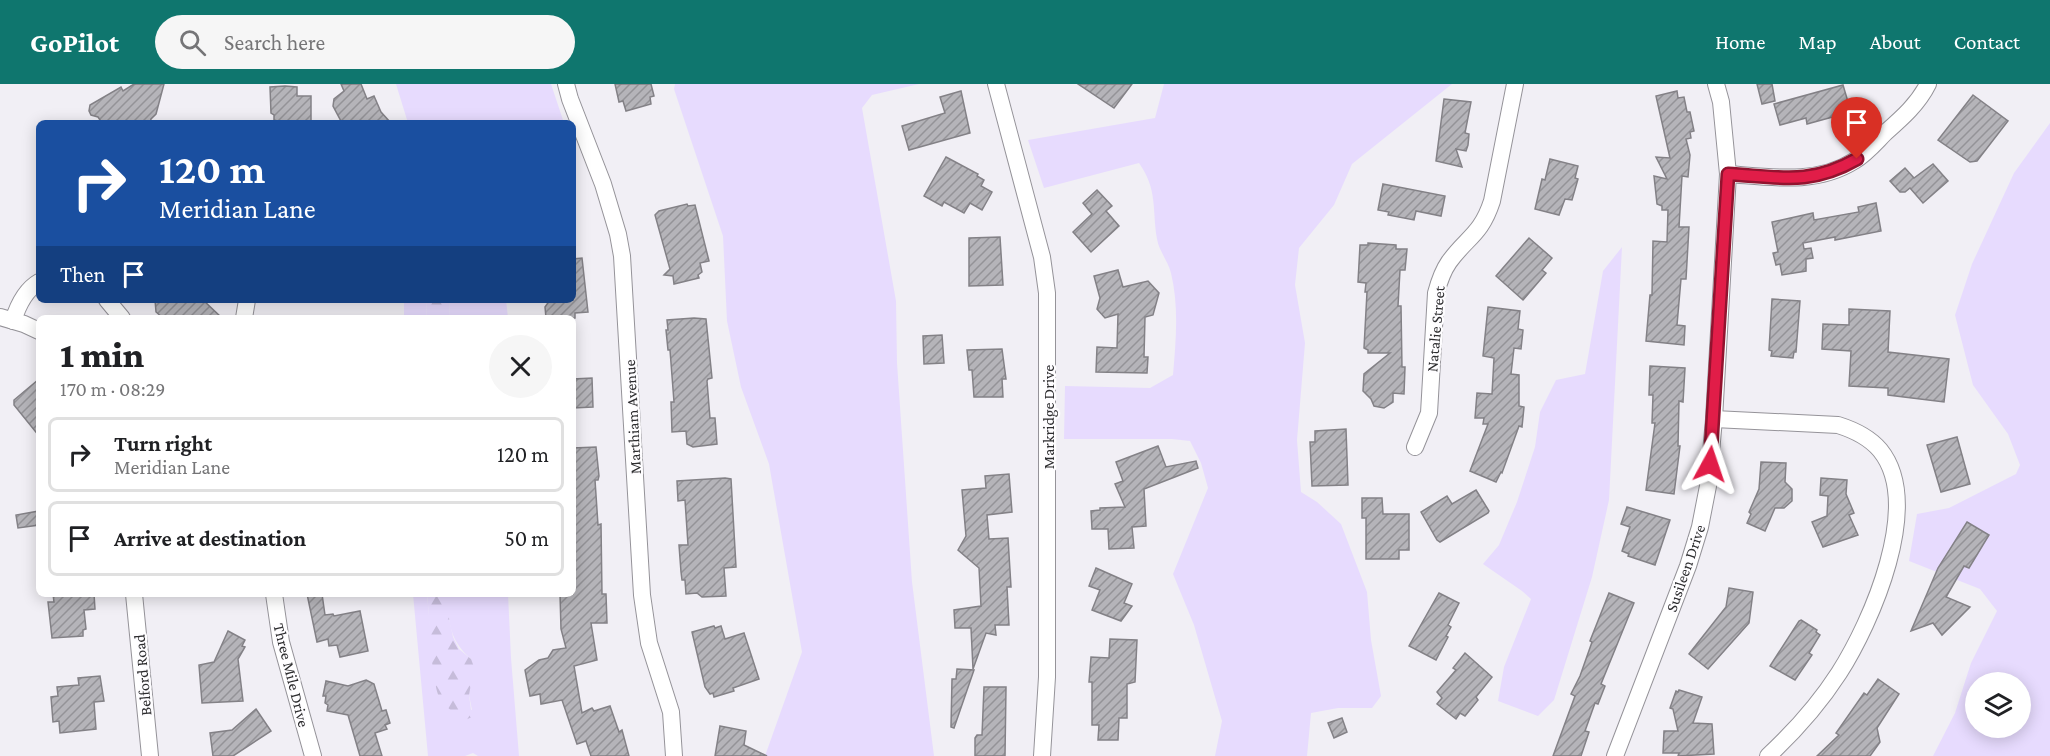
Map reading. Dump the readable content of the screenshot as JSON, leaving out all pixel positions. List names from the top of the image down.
{
  "streets": {
    "street": [
      "Natalie Street",
      "Marthiam Avenue",
      "Markridge Drive",
      "Susileen Drive",
      "Belford Road",
      "Three Mile Drive"
    ]
  },
  "page": {
    "header": "GoPilot",
    "search": "Search here",
    "nav": [
      "Home",
      "Map",
      "About",
      "Contact"
    ],
    "turn": ["120 m", "Meridian Lane"],
    "then": "Then",
    "heading": ["1 min", "170 m · 08:29"],
    "list": [
      {
        "name": "Turn right",
        "note": "Meridian Lane",
        "value": "120 m"
      },
      {
        "name": "Arrive at destination",
        "value": "50 m"
      }
    ]
  }
}
